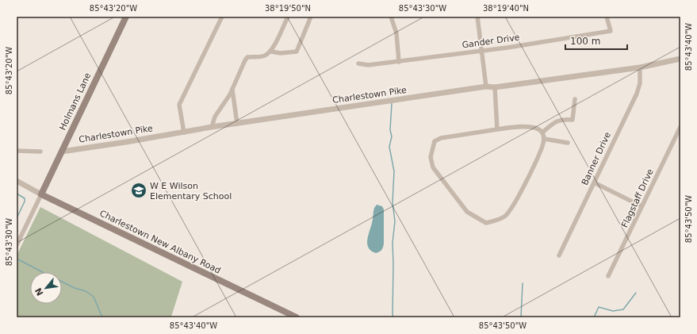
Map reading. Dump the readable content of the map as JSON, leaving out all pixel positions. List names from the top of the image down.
{
  "streets": {
    "main road": ["Holmans Lane", "Charlestown New Albany Road"],
    "street": [
      "Gander Drive",
      "Charlestown Pike",
      "Banner Drive",
      "Flagstaff Drive"
    ]
  },
  "crossings": [
    ["Charlestown Pike", "Holmans Lane"],
    ["Charlestown Pike", "Banner Drive"],
    ["Holmans Lane", "Charlestown New Albany Road"]
  ],
  "places": {
    "school or university": ["W E Wilson Elementary School"]
  },
  "scale_bar": "100 m",
  "north": "bottom left",
  "coordinates": [
    "85°43'20\"W",
    "38°19'50\"N",
    "85°43'30\"W",
    "38°19'40\"N",
    "85°43'40\"W",
    "85°43'50\"W"
  ]
}
